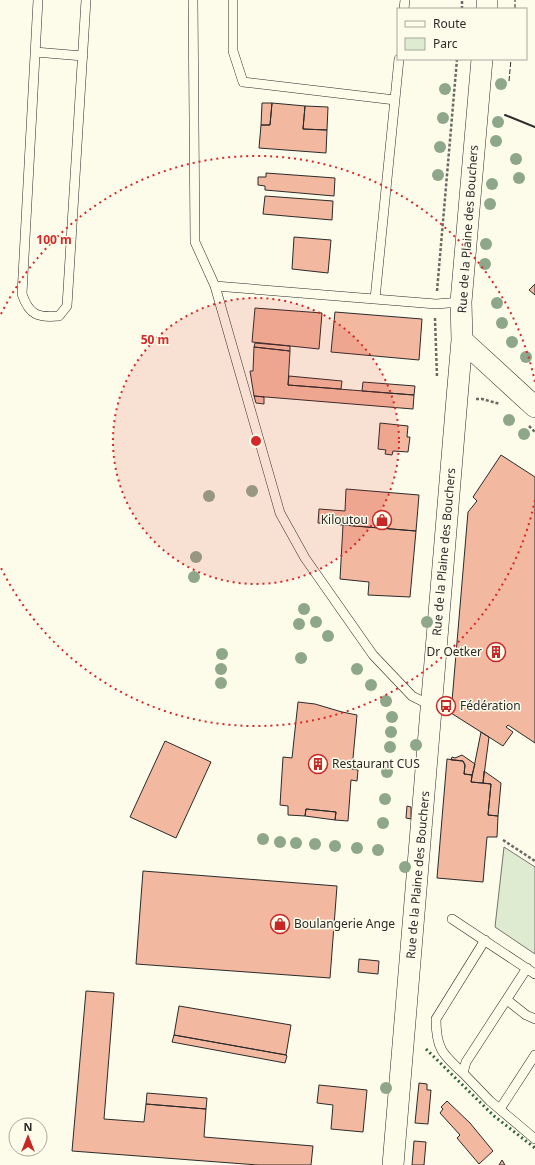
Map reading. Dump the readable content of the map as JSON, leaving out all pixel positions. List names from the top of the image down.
{
  "streets": {
    "street": ["Rue de la Plaine des Bouchers"]
  },
  "places": {
    "shop": ["Kiloutou", "Boulangerie Ange"],
    "building": ["Dr Oetker", "Restaurant CUS"],
    "bus stop": ["Fédération"]
  },
  "legend": ["Route", "Parc"],
  "north": "top",
  "rings": ["100 m", "50 m"]
}
